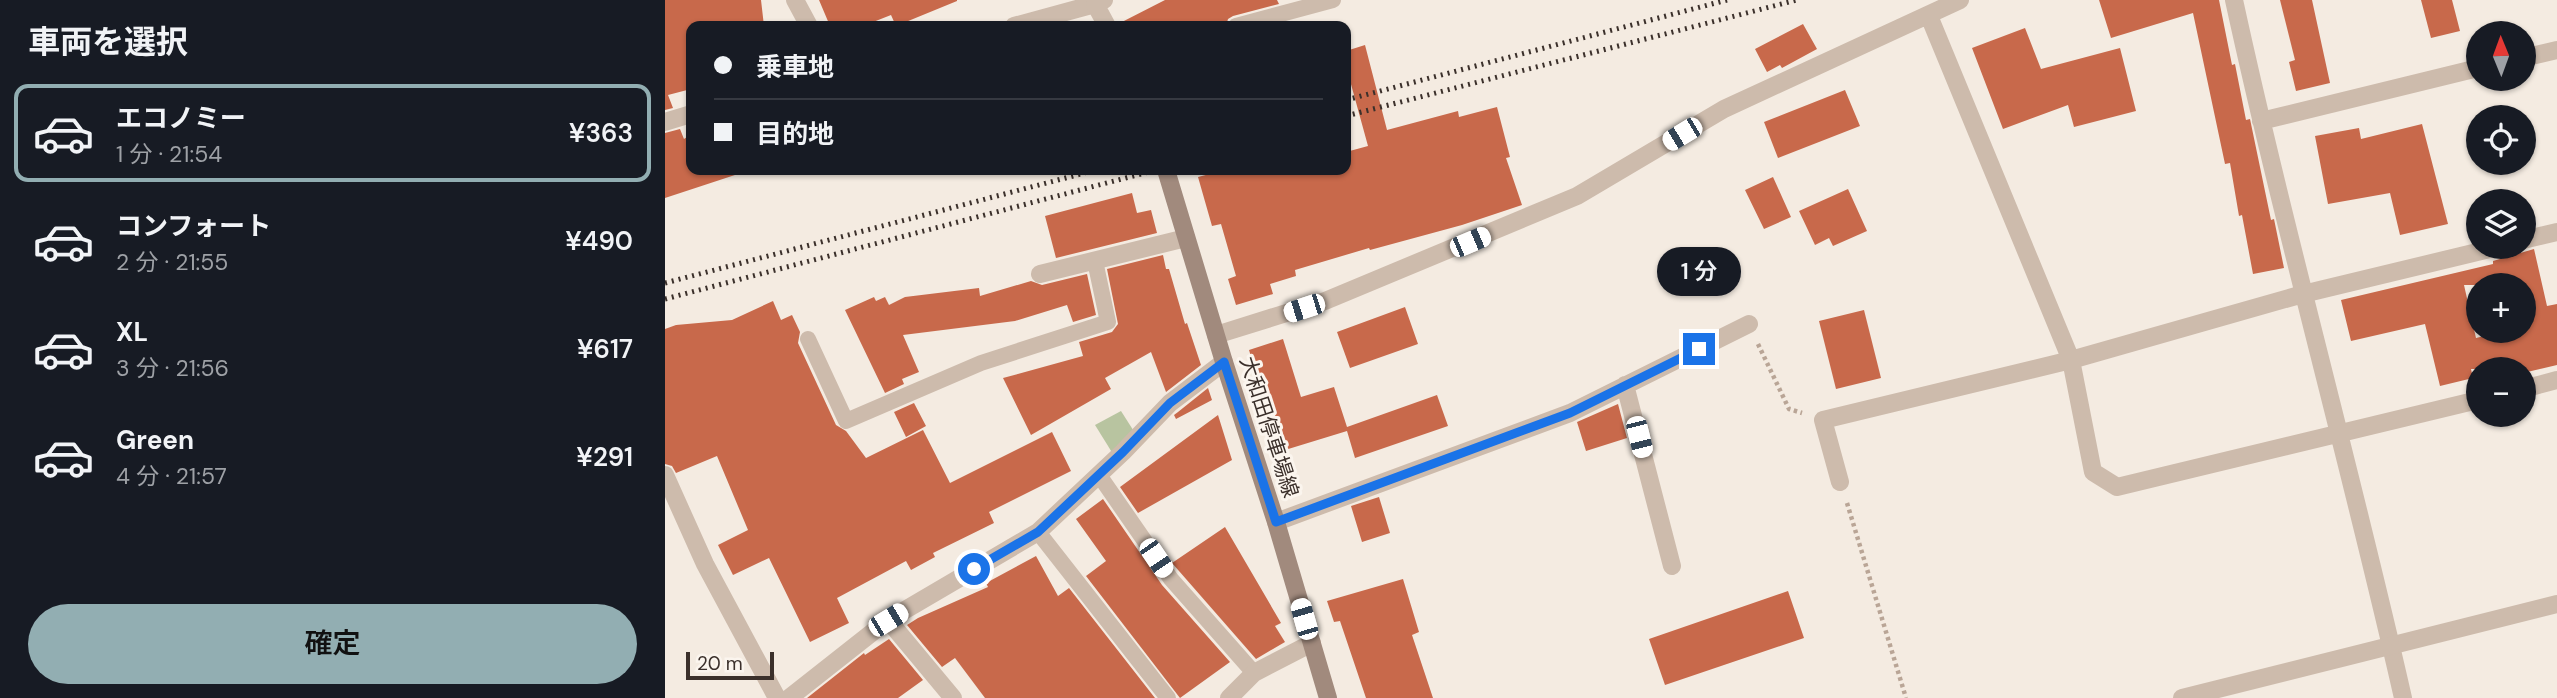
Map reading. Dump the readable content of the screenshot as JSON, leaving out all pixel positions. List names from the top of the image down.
{
  "streets": {
    "main road": ["大和田停車場線"]
  },
  "scale_bar": "20 m",
  "north": "top",
  "page": {
    "heading": "車両を選択",
    "map_buttons": ["+", "−"],
    "banner": ["乗車地", "目的地"],
    "list": [
      {
        "name": "エコノミー",
        "note": "1 分 · 21:54",
        "value": "¥363"
      },
      {
        "name": "コンフォート",
        "note": "2 分 · 21:55",
        "value": "¥490"
      },
      {
        "name": "XL",
        "note": "3 分 · 21:56",
        "value": "¥617"
      },
      {
        "name": "Green",
        "note": "4 分 · 21:57",
        "value": "¥291"
      }
    ],
    "bubble": "1 分",
    "buttons": "確定",
    "scale": "20 m"
  }
}
